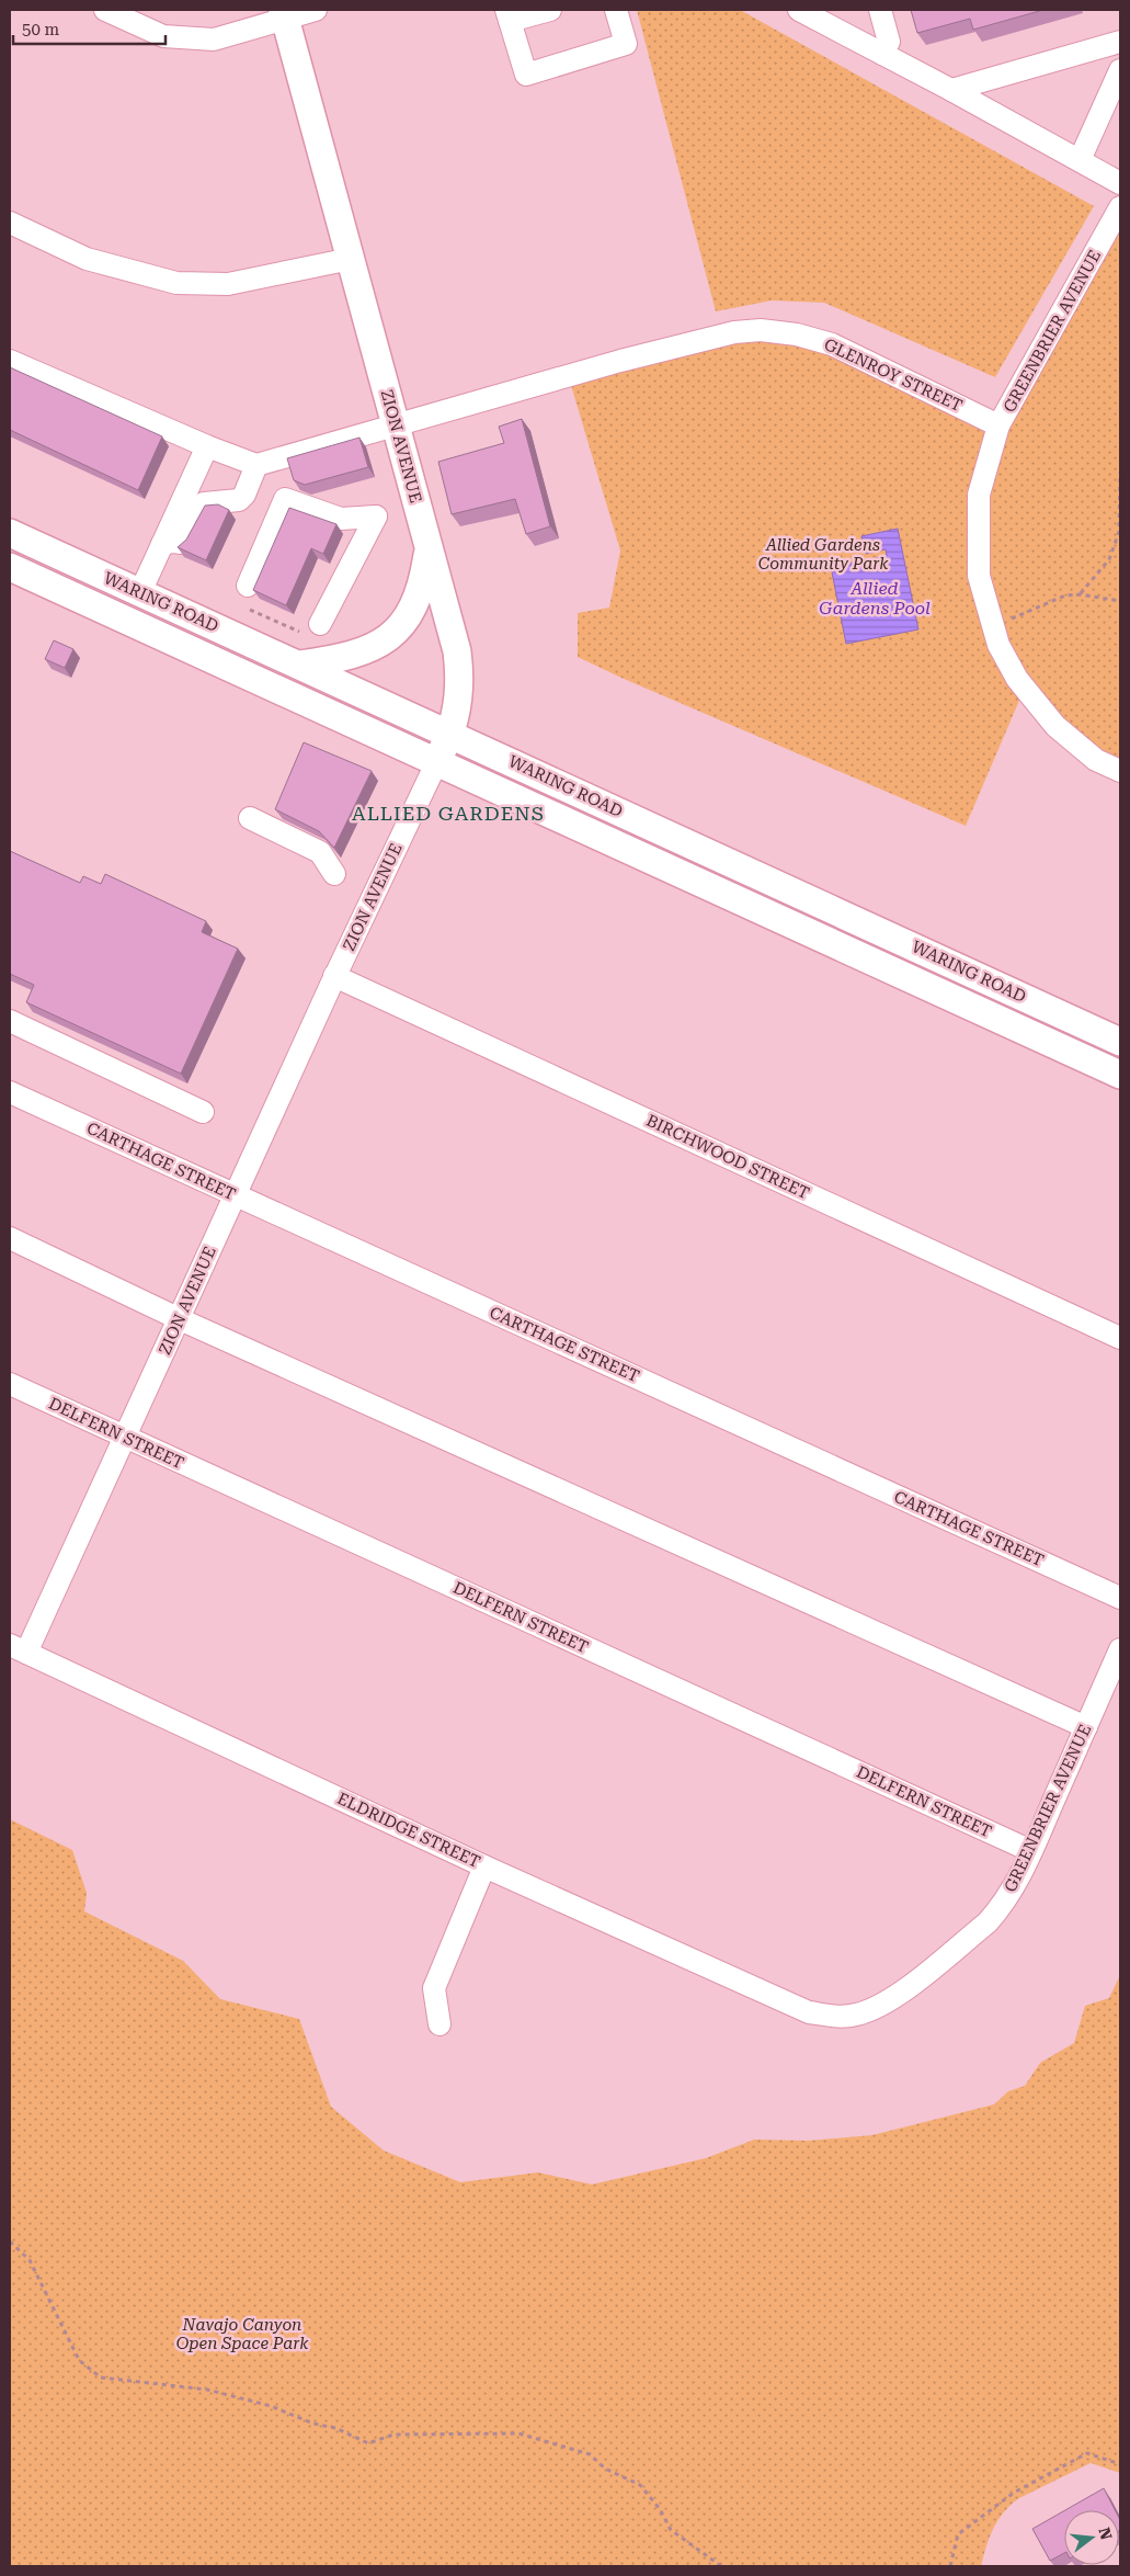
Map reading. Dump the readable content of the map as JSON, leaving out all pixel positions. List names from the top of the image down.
{
  "streets": {
    "main road": ["ZION AVENUE", "WARING ROAD"],
    "street": [
      "GREENBRIER AVENUE",
      "GLENROY STREET",
      "BIRCHWOOD STREET",
      "CARTHAGE STREET",
      "DELFERN STREET",
      "ELDRIDGE STREET"
    ]
  },
  "crossings": [
    ["GREENBRIER AVENUE", "GLENROY STREET"],
    ["GREENBRIER AVENUE", "DELFERN STREET"],
    ["GREENBRIER AVENUE", "ELDRIDGE STREET"],
    ["GLENROY STREET", "ZION AVENUE"],
    ["ZION AVENUE", "WARING ROAD"],
    ["ZION AVENUE", "BIRCHWOOD STREET"],
    ["ZION AVENUE", "CARTHAGE STREET"],
    ["ZION AVENUE", "DELFERN STREET"],
    ["ZION AVENUE", "ELDRIDGE STREET"]
  ],
  "districts": ["ALLIED GARDENS"],
  "water": ["Allied Gardens Pool"],
  "parks": ["Allied Gardens Community Park", "Navajo Canyon Open Space Park"],
  "scale_bar": "50 m",
  "north": "right"
}
